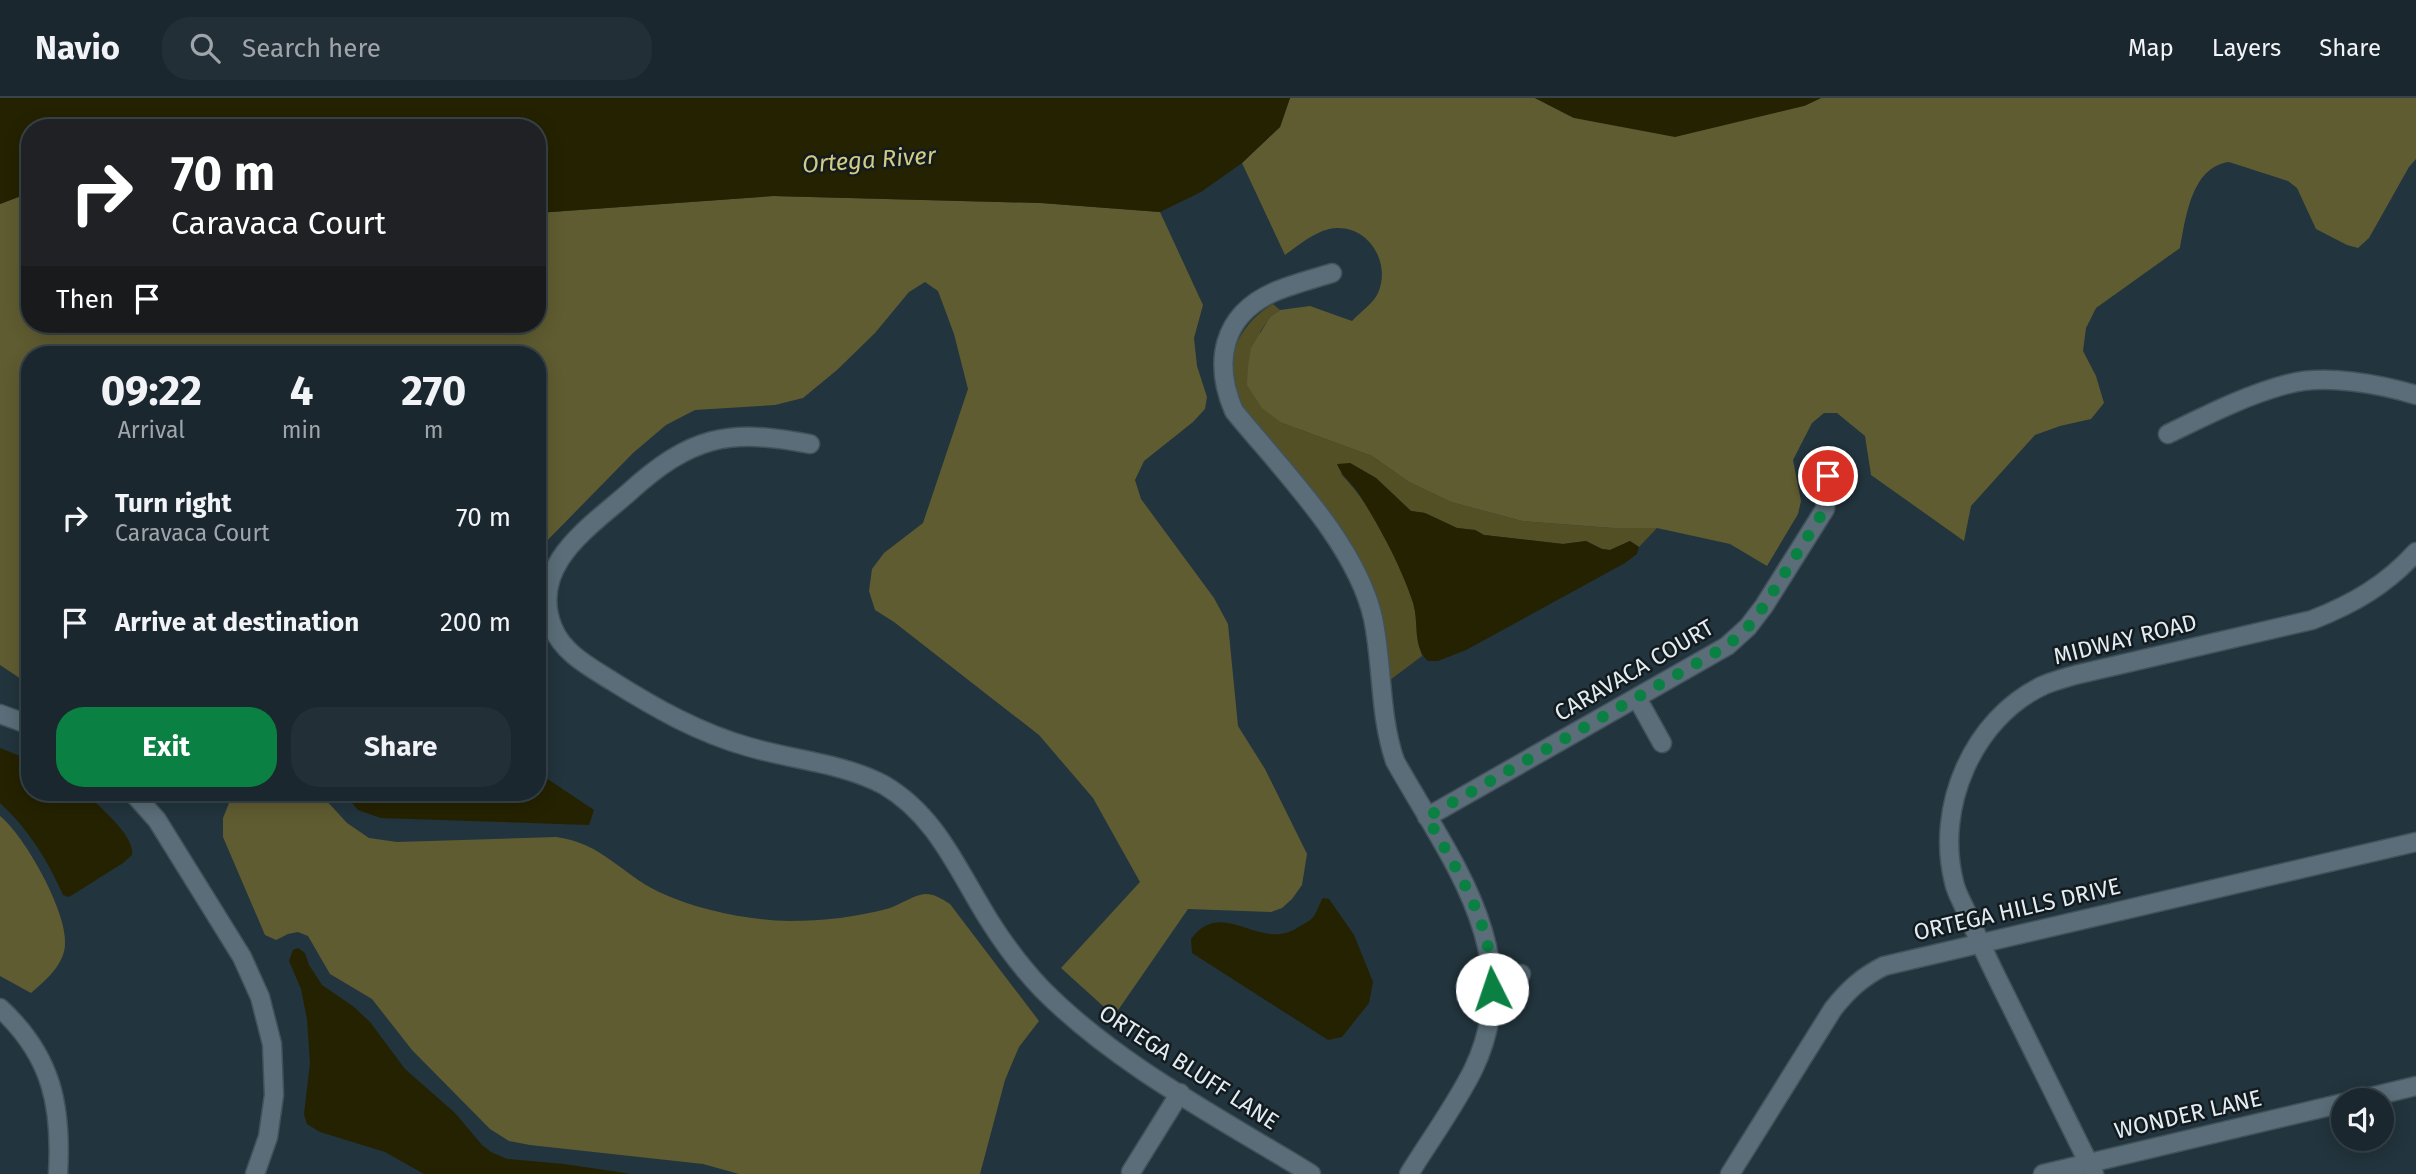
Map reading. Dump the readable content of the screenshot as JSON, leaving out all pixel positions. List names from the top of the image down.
{
  "streets": {
    "street": [
      "MIDWAY ROAD",
      "CARAVACA COURT",
      "ORTEGA HILLS DRIVE",
      "ORTEGA BLUFF LANE",
      "WONDER LANE"
    ]
  },
  "crossings": [
    ["MIDWAY ROAD", "ORTEGA HILLS DRIVE"],
    ["MIDWAY ROAD", "WONDER LANE"]
  ],
  "water": ["Ortega River"],
  "page": {
    "header": "Navio",
    "search": "Search here",
    "nav": ["Map", "Layers", "Share"],
    "turn": ["70 m", "Caravaca Court"],
    "then": "Then",
    "eta": [
      "09:22",
      "Arrival",
      "4",
      "min",
      "270",
      "m"
    ],
    "list": [
      {
        "name": "Turn right",
        "note": "Caravaca Court",
        "value": "70 m"
      },
      {
        "name": "Arrive at destination",
        "value": "200 m"
      }
    ],
    "buttons": ["Exit", "Share"]
  }
}
